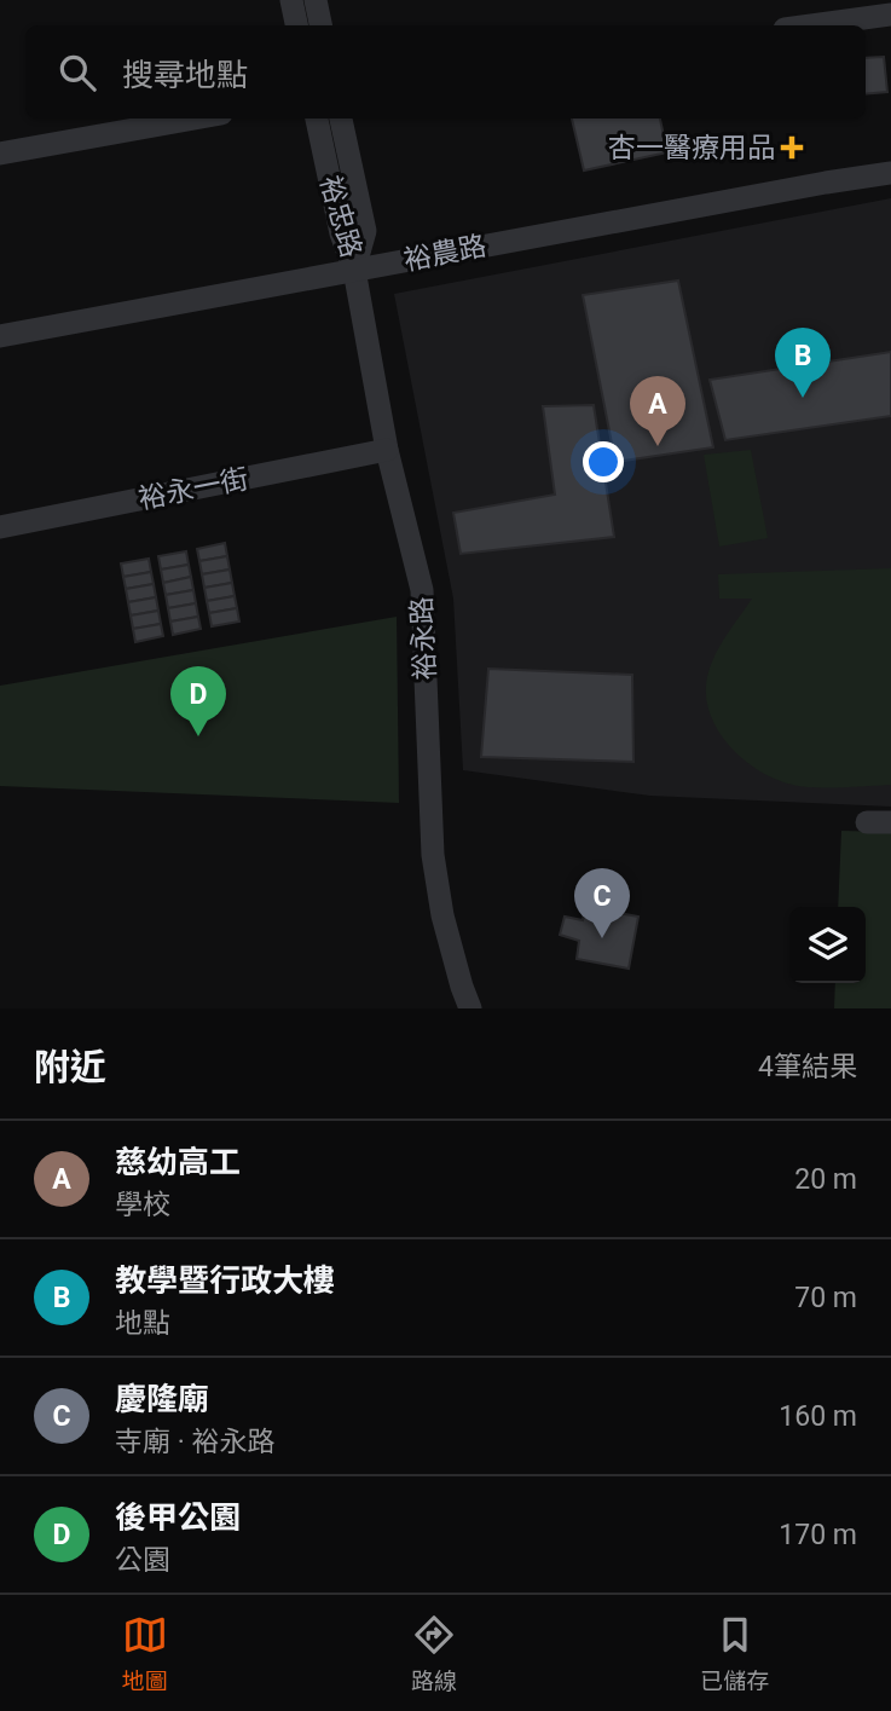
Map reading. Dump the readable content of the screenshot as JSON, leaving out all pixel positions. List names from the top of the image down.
{
  "streets": {
    "street": [
      "裕忠路",
      "裕農路",
      "裕永一街",
      "裕永路"
    ]
  },
  "crossings": [
    ["裕忠路", "裕農路"],
    ["裕忠路", "裕永路"],
    ["裕農路", "裕永路"],
    ["裕永一街", "裕永路"]
  ],
  "places": {
    "health": ["杏一醫療用品"]
  },
  "page": {
    "search": "搜尋地點",
    "pins": [
      "B",
      "A",
      "D",
      "C"
    ],
    "heading": ["附近", "4筆結果"],
    "list": [
      {
        "mark": "A",
        "name": "慈幼高工",
        "note": "學校",
        "value": "20 m"
      },
      {
        "mark": "B",
        "name": "教學暨行政大樓",
        "note": "地點",
        "value": "70 m"
      },
      {
        "mark": "C",
        "name": "慶隆廟",
        "note": "寺廟 · 裕永路",
        "value": "160 m"
      },
      {
        "mark": "D",
        "name": "後甲公園",
        "note": "公園",
        "value": "170 m"
      }
    ],
    "nav": ["地圖", "路線", "已儲存"]
  }
}
